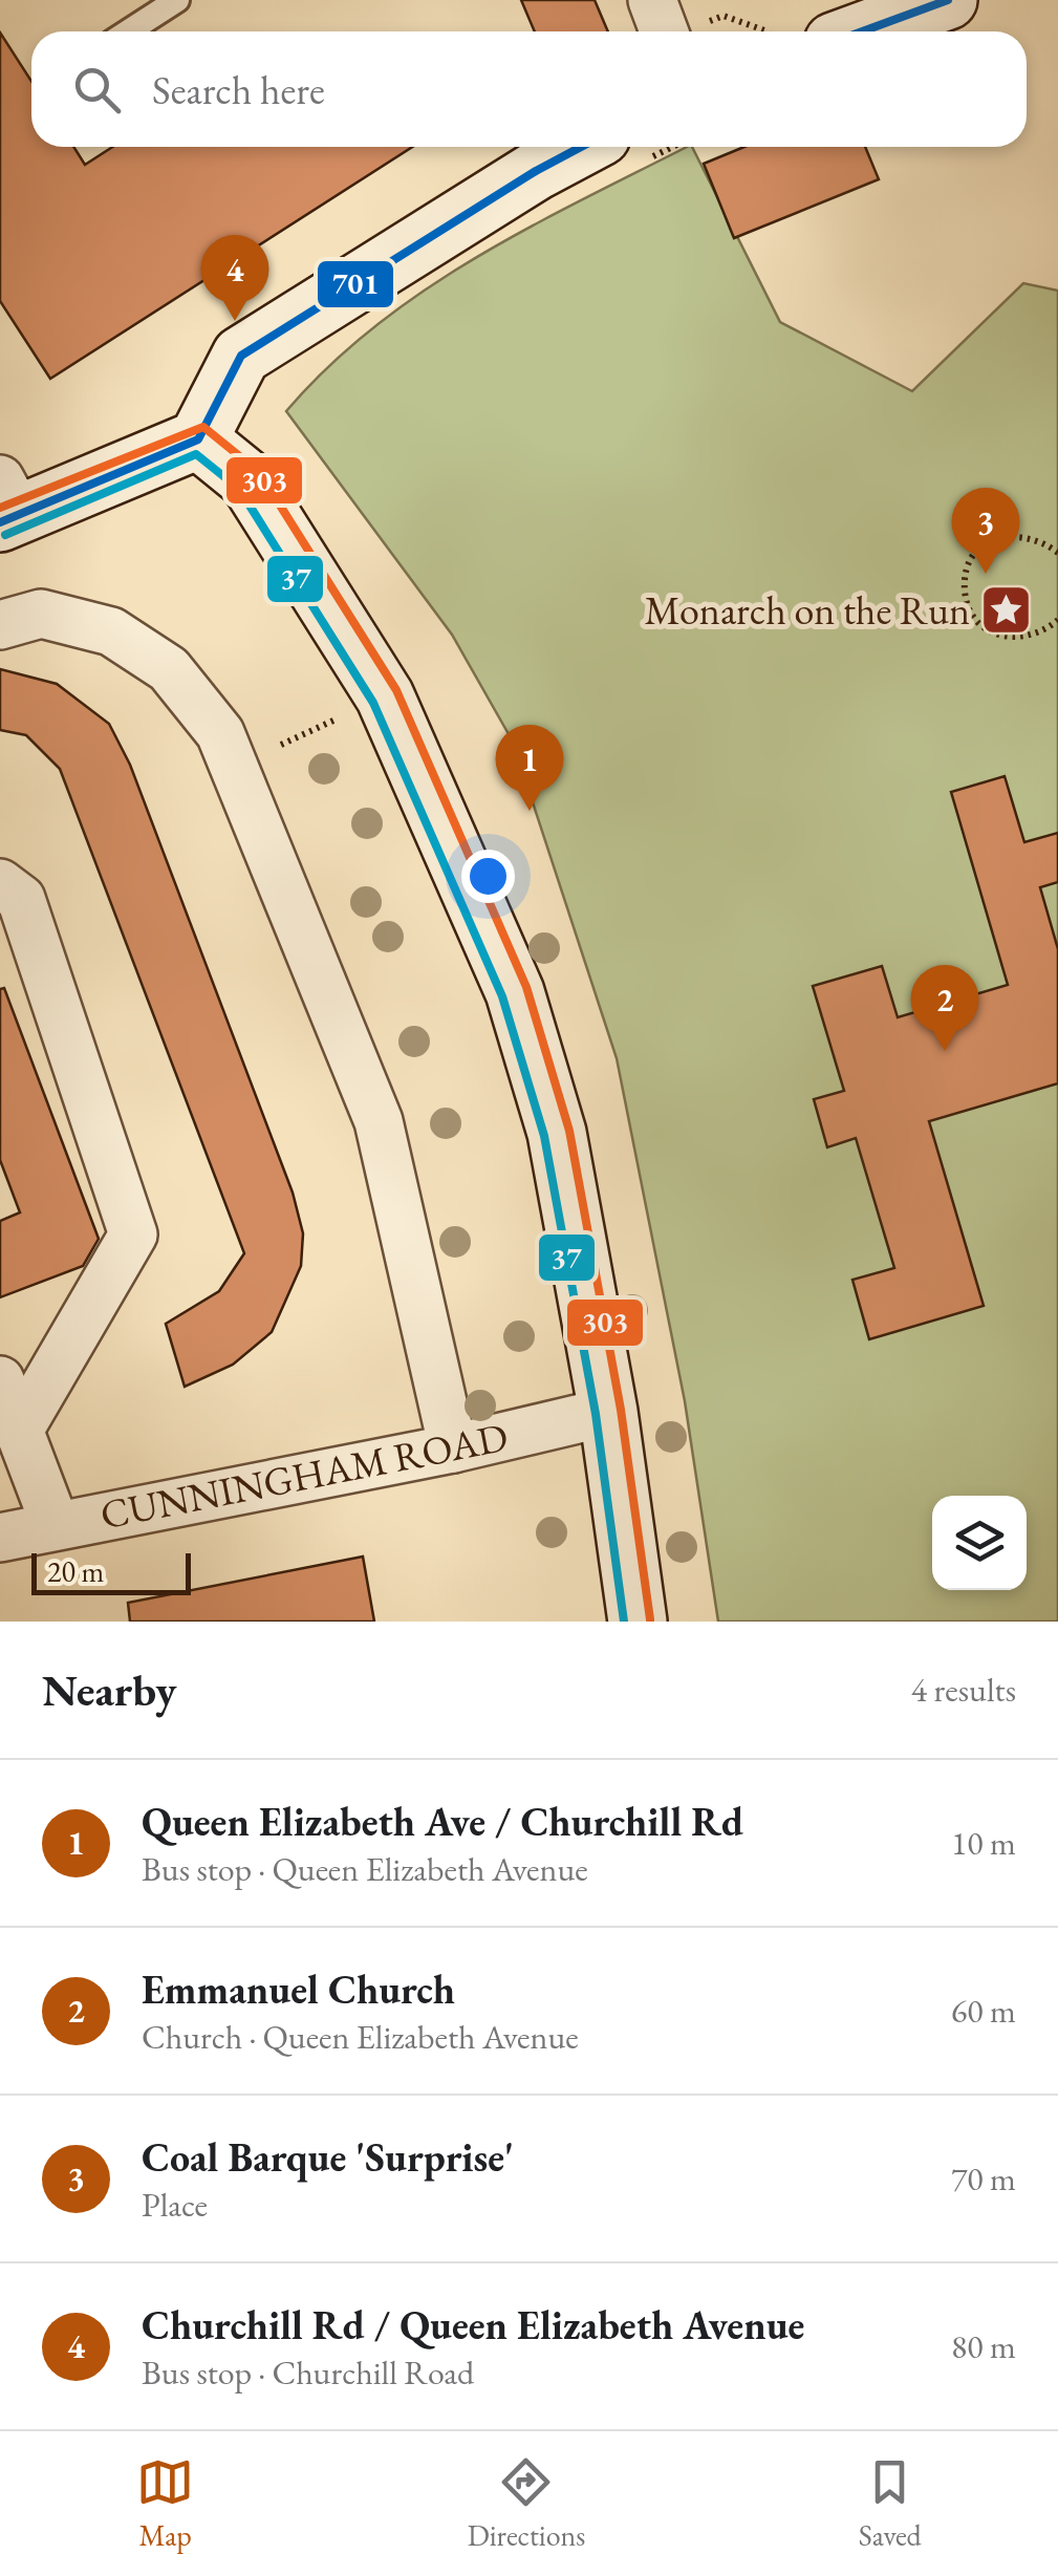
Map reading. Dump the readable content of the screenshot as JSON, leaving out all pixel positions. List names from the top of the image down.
{
  "streets": {
    "street": ["CUNNINGHAM ROAD"]
  },
  "places": {
    "place": ["Monarch on the Run"]
  },
  "lines": ["transit line 701", "transit line 303", "transit line 37"],
  "scale_bar": "20 m",
  "page": {
    "search": "Search here",
    "pins": [
      "4",
      "3",
      "1",
      "2"
    ],
    "scale": "20 m",
    "heading": ["Nearby", "4 results"],
    "list": [
      {
        "mark": "1",
        "name": "Queen Elizabeth Ave / Churchill Rd",
        "note": "Bus stop · Queen Elizabeth Avenue",
        "value": "10 m"
      },
      {
        "mark": "2",
        "name": "Emmanuel Church",
        "note": "Church · Queen Elizabeth Avenue",
        "value": "60 m"
      },
      {
        "mark": "3",
        "name": "Coal Barque 'Surprise'",
        "note": "Place",
        "value": "70 m"
      },
      {
        "mark": "4",
        "name": "Churchill Rd / Queen Elizabeth Avenue",
        "note": "Bus stop · Churchill Road",
        "value": "80 m"
      }
    ],
    "nav": ["Map", "Directions", "Saved"]
  }
}
